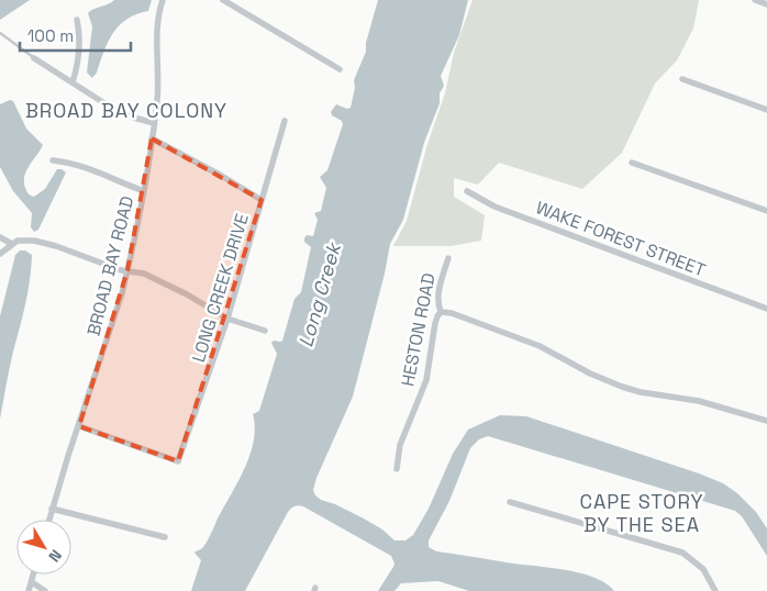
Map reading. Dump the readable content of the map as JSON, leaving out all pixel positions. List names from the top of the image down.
{
  "streets": {
    "street": [
      "WAKE FOREST STREET",
      "BROAD BAY ROAD",
      "LONG CREEK DRIVE",
      "HESTON ROAD"
    ]
  },
  "crossings": [
    ["BROAD BAY ROAD", "LONG CREEK DRIVE"]
  ],
  "districts": ["BROAD BAY COLONY", "CAPE STORY BY THE SEA"],
  "water": ["Long Creek"],
  "scale_bar": "100 m",
  "north": "bottom right"
}
